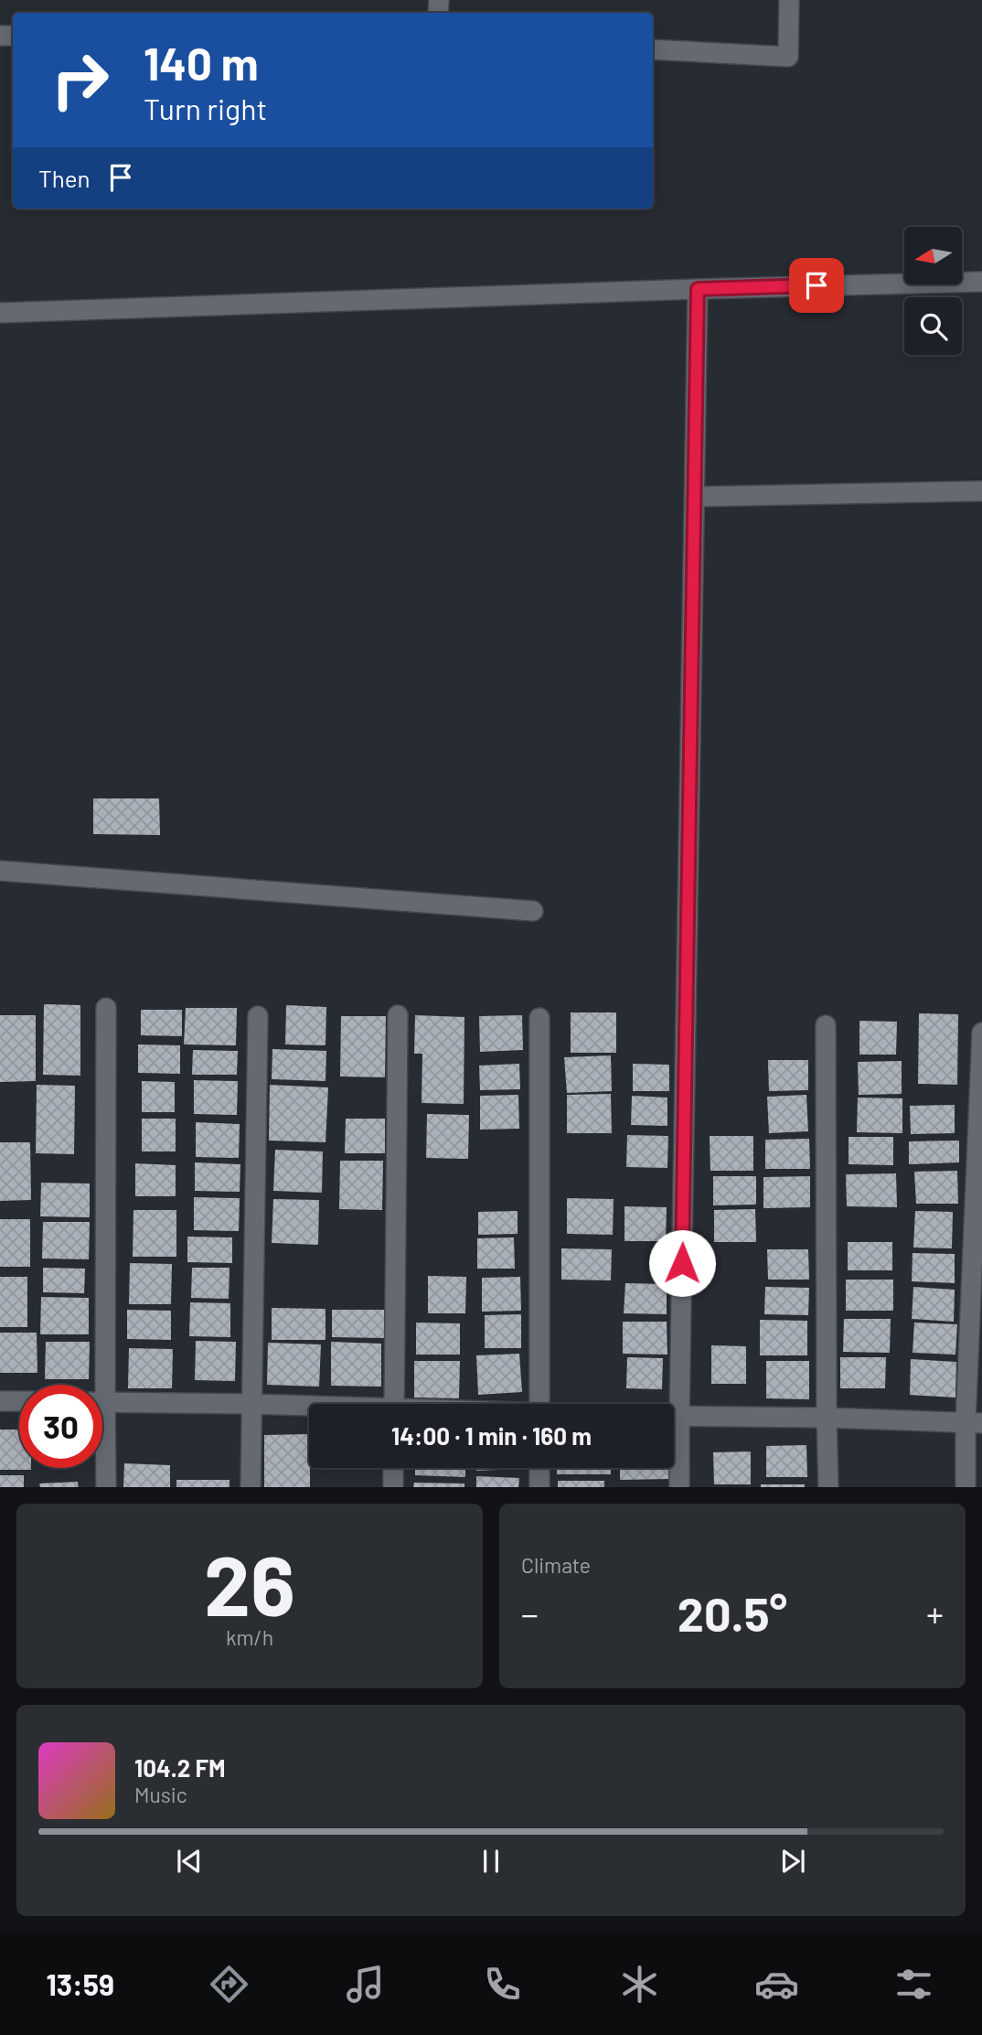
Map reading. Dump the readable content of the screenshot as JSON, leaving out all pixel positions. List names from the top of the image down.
{
  "north": "left",
  "page": {
    "turn": ["140 m", "Turn right"],
    "then": "Then",
    "limit": "30",
    "trip": "14:00 · 1 min · 160 m",
    "tile": [
      ["26", "km/h"],
      "Climate"
    ],
    "heat": ["−", "20.5°", "+"],
    "song": ["104.2 FM", "Music"],
    "tabs": "13:59"
  }
}
